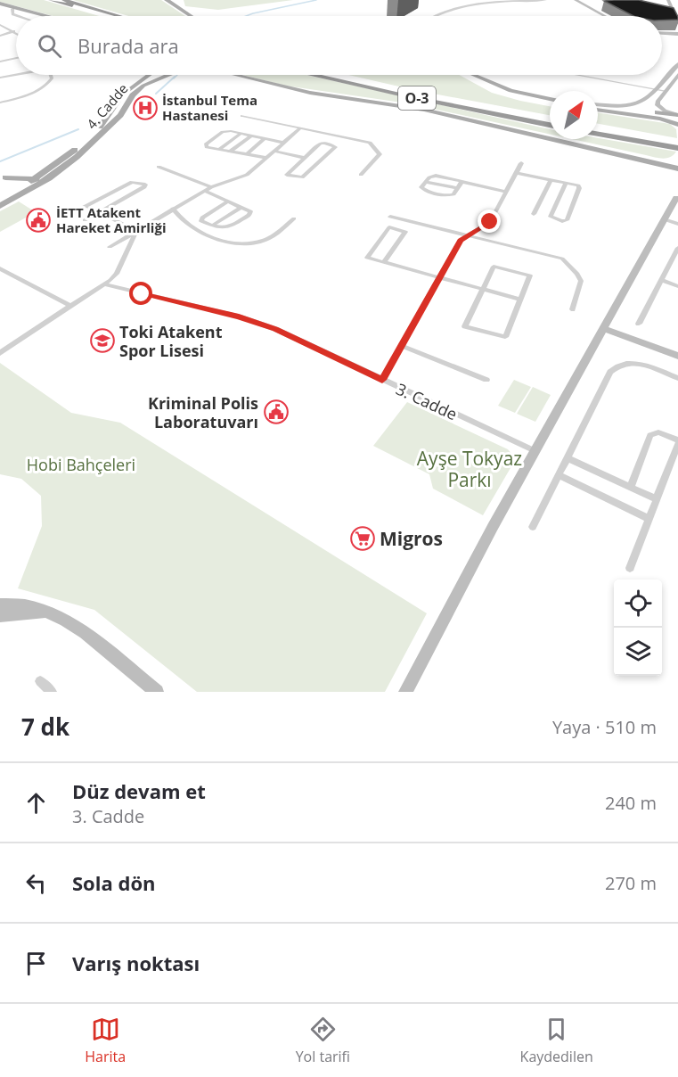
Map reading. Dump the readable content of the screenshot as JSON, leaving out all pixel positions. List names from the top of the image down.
{
  "streets": {
    "highway": ["O-3"],
    "main road": ["4. Cadde"],
    "street": ["3. Cadde"]
  },
  "parks": ["Ayşe Tokyaz Parkı", "Hobi Bahçeleri"],
  "places": {
    "hospital": ["İstanbul Tema Hastanesi"],
    "public building": ["İETT Atakent Hareket Amirliği", "Kriminal Polis Laboratuvarı"],
    "school or university": ["Toki Atakent Spor Lisesi"],
    "supermarket": ["Migros"]
  },
  "north": "top right",
  "page": {
    "search": "Burada ara",
    "heading": ["7 dk", "Yaya · 510 m"],
    "list": [
      ["Düz devam et", "3. Cadde", "240 m"],
      ["Sola dön", "270 m"],
      "Varış noktası"
    ],
    "nav": ["Harita", "Yol tarifi", "Kaydedilen"]
  }
}
